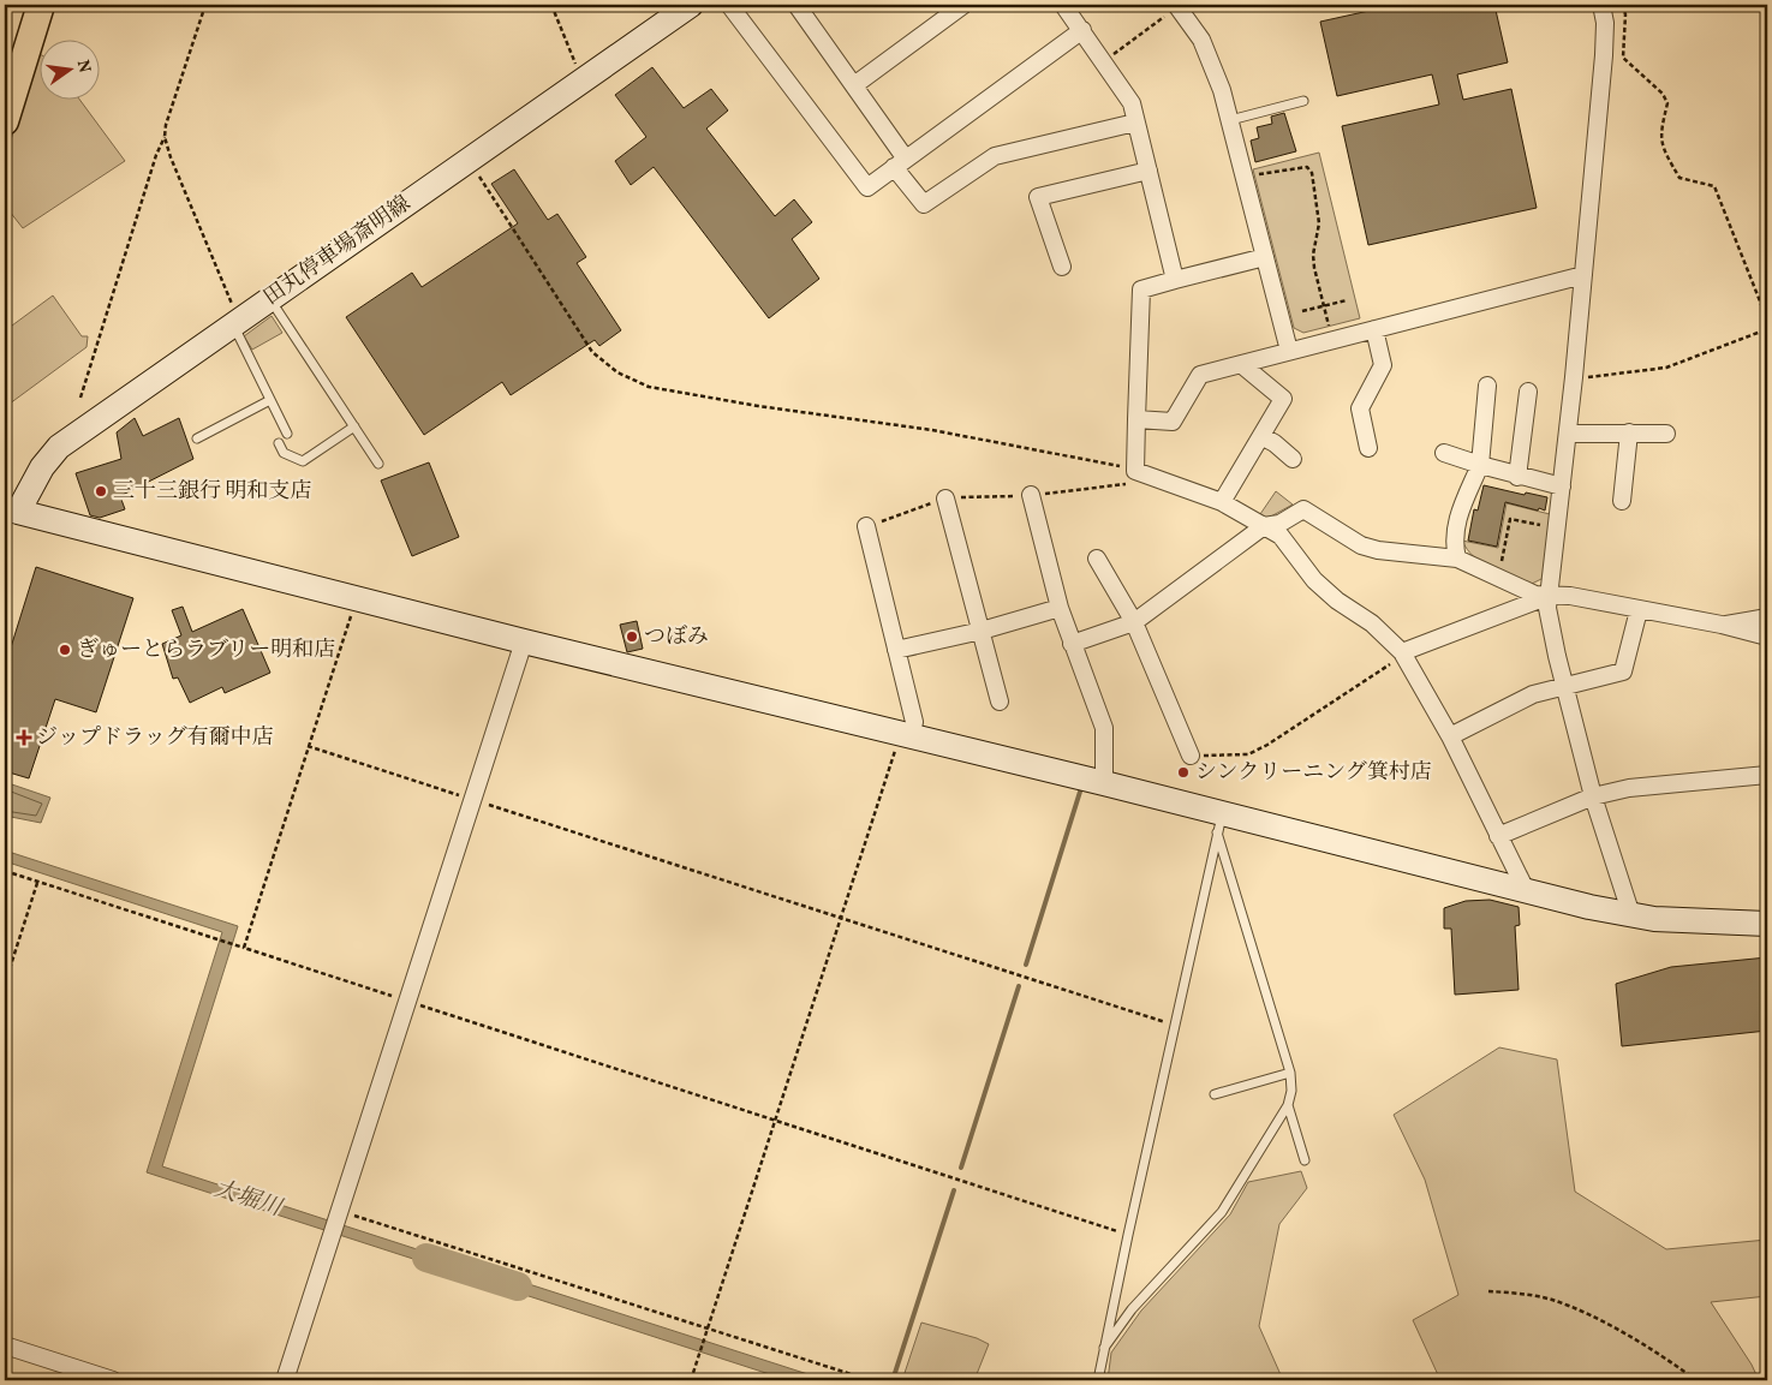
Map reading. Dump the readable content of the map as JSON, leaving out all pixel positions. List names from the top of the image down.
{
  "streets": {
    "street": ["田丸停車場斎明線"]
  },
  "water": ["大堀川"],
  "places": {
    "other": [
      "三十三銀行 明和支店",
      "つぼみ",
      "ぎゅーとらラブリー明和店",
      "シンクリーニング箕村店"
    ],
    "health": ["ジップドラッグ有爾中店"]
  },
  "north": "right"
}
